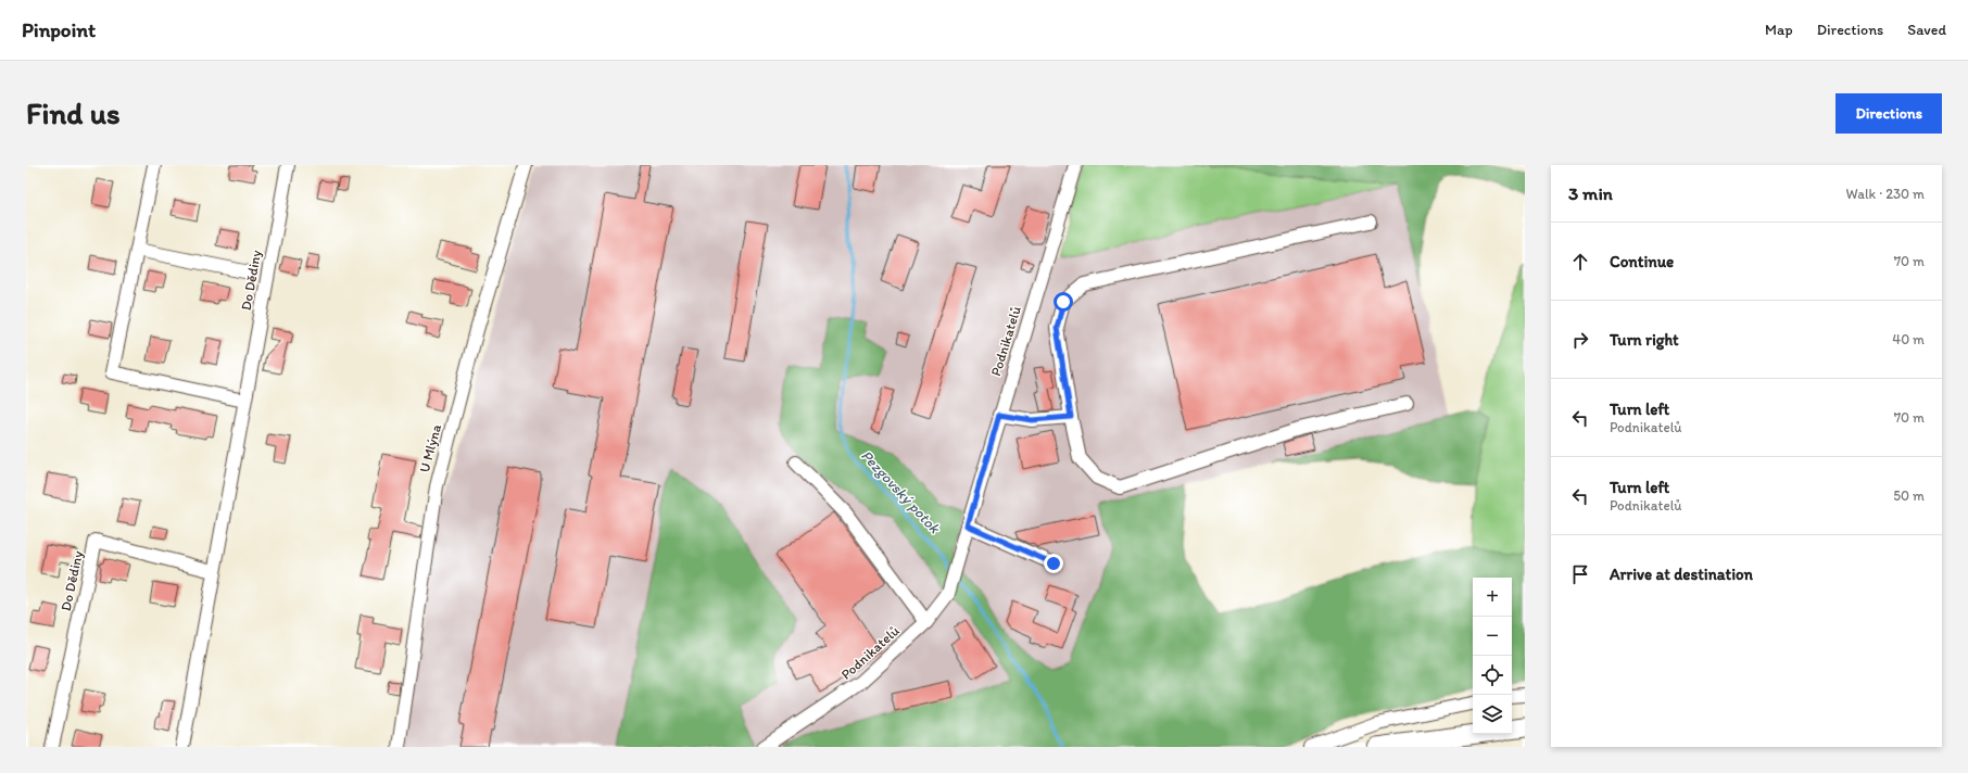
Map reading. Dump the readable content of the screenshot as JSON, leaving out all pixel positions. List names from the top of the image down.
{
  "streets": {
    "street": ["Do Dědiny", "Podnikatelů", "U Mlýna"]
  },
  "water": ["Pezgovský potok"],
  "page": {
    "header": "Pinpoint",
    "nav": ["Map", "Directions", "Saved"],
    "buttons": "Directions",
    "title": "Find us",
    "heading": ["3 min", "Walk · 230 m"],
    "list": [
      ["Continue", "70 m"],
      ["Turn right", "40 m"],
      ["Turn left", "Podnikatelů", "70 m"],
      ["Turn left", "Podnikatelů", "50 m"],
      "Arrive at destination"
    ],
    "map_buttons": ["+", "−"]
  }
}
